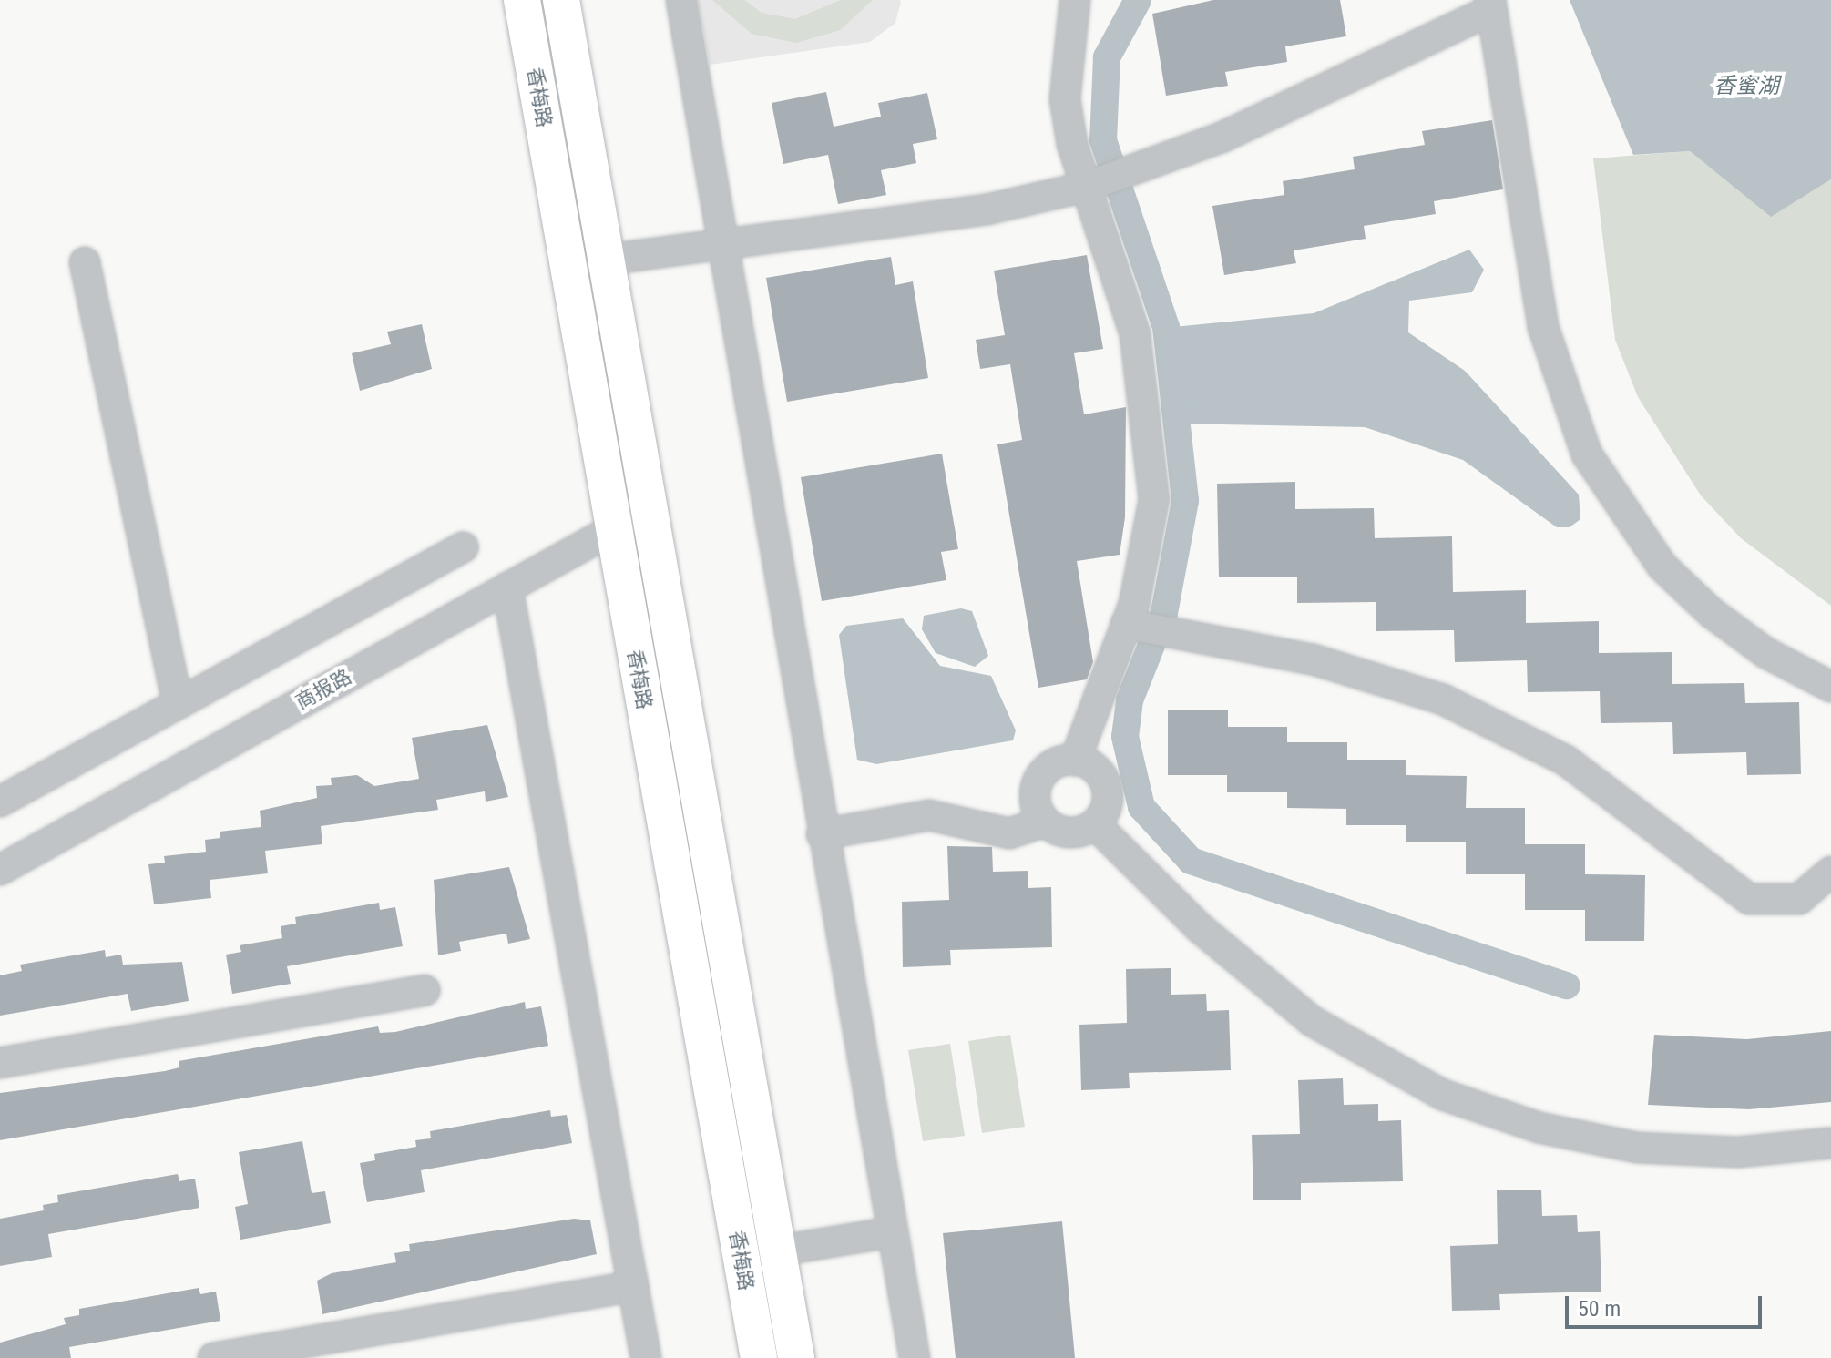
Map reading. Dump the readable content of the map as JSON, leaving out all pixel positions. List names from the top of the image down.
{
  "streets": {
    "main road": ["香梅路"],
    "street": ["商报路"]
  },
  "crossings": [
    ["香梅路", "商报路"]
  ],
  "water": ["香蜜湖"],
  "scale_bar": "50 m"
}
